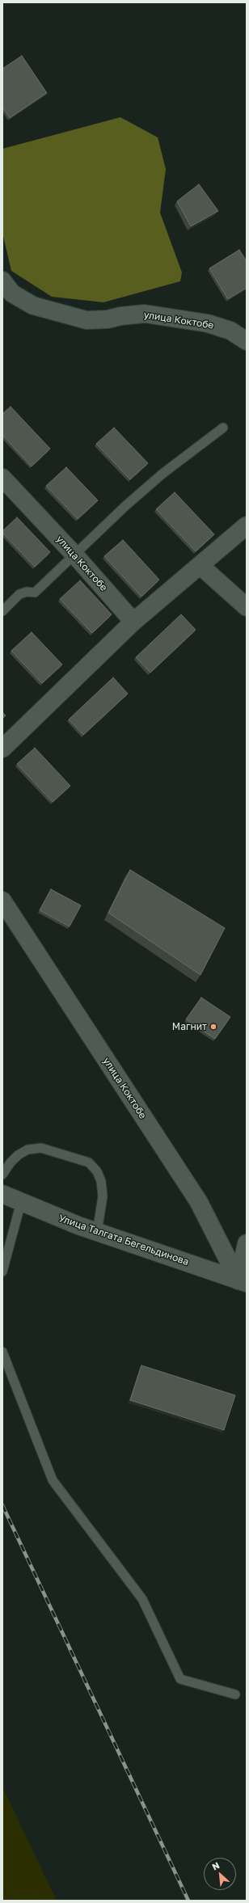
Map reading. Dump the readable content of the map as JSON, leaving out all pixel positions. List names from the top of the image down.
{
  "streets": {
    "street": ["улица Коктобе", "Улица Талгата Бегельдинова"]
  },
  "crossings": [
    ["улица Коктобе", "Улица Талгата Бегельдинова"]
  ],
  "places": ["Магнит"],
  "north": "top left"
}
